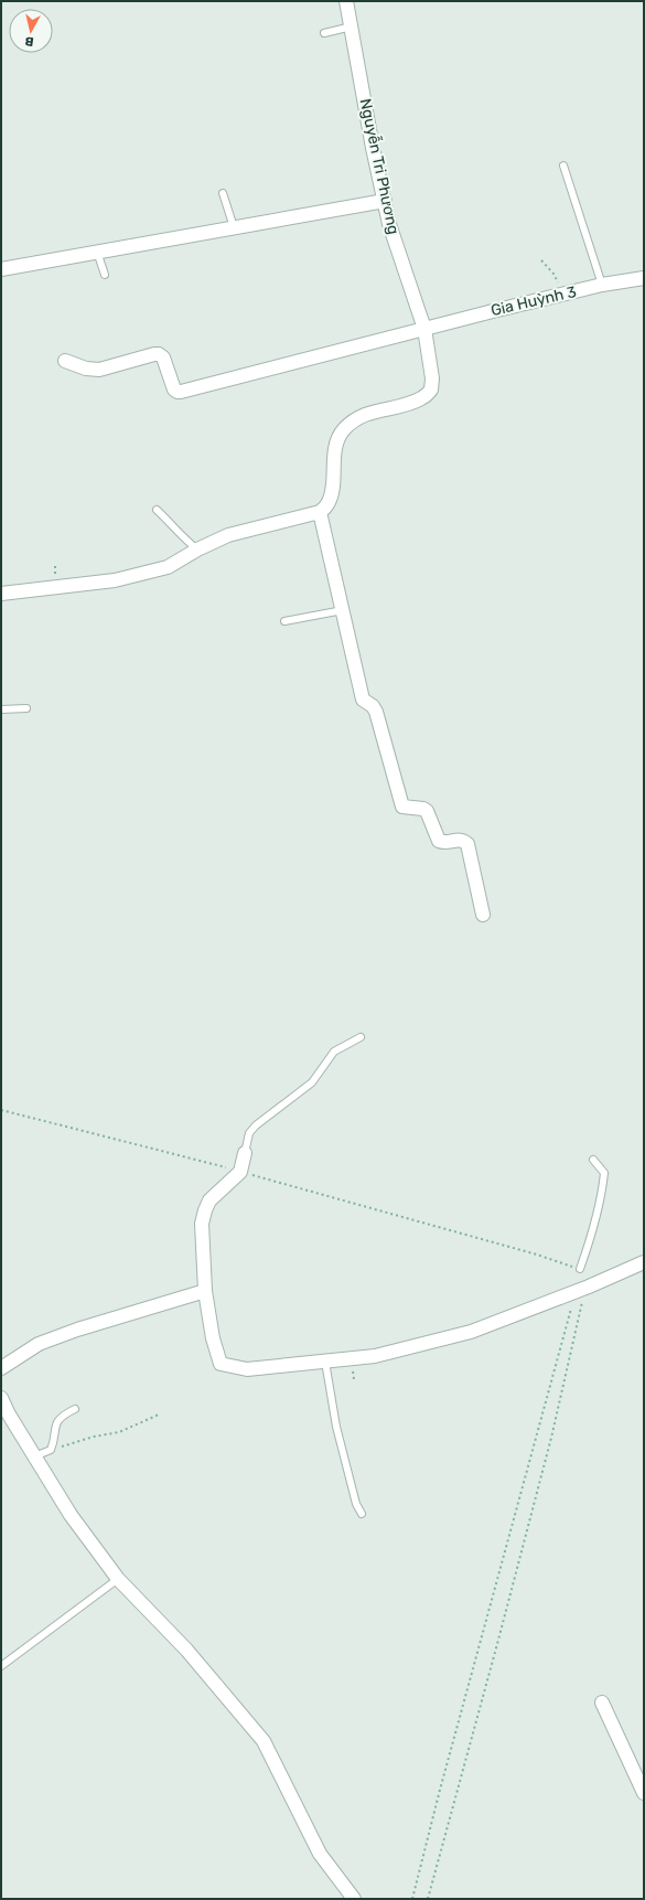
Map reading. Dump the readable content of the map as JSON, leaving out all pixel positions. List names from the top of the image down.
{
  "streets": {
    "street": ["Nguyễn Tri Phương", "Gia Huỳnh 3"]
  },
  "crossings": [
    ["Nguyễn Tri Phương", "Gia Huỳnh 3"]
  ],
  "north": "bottom"
}
